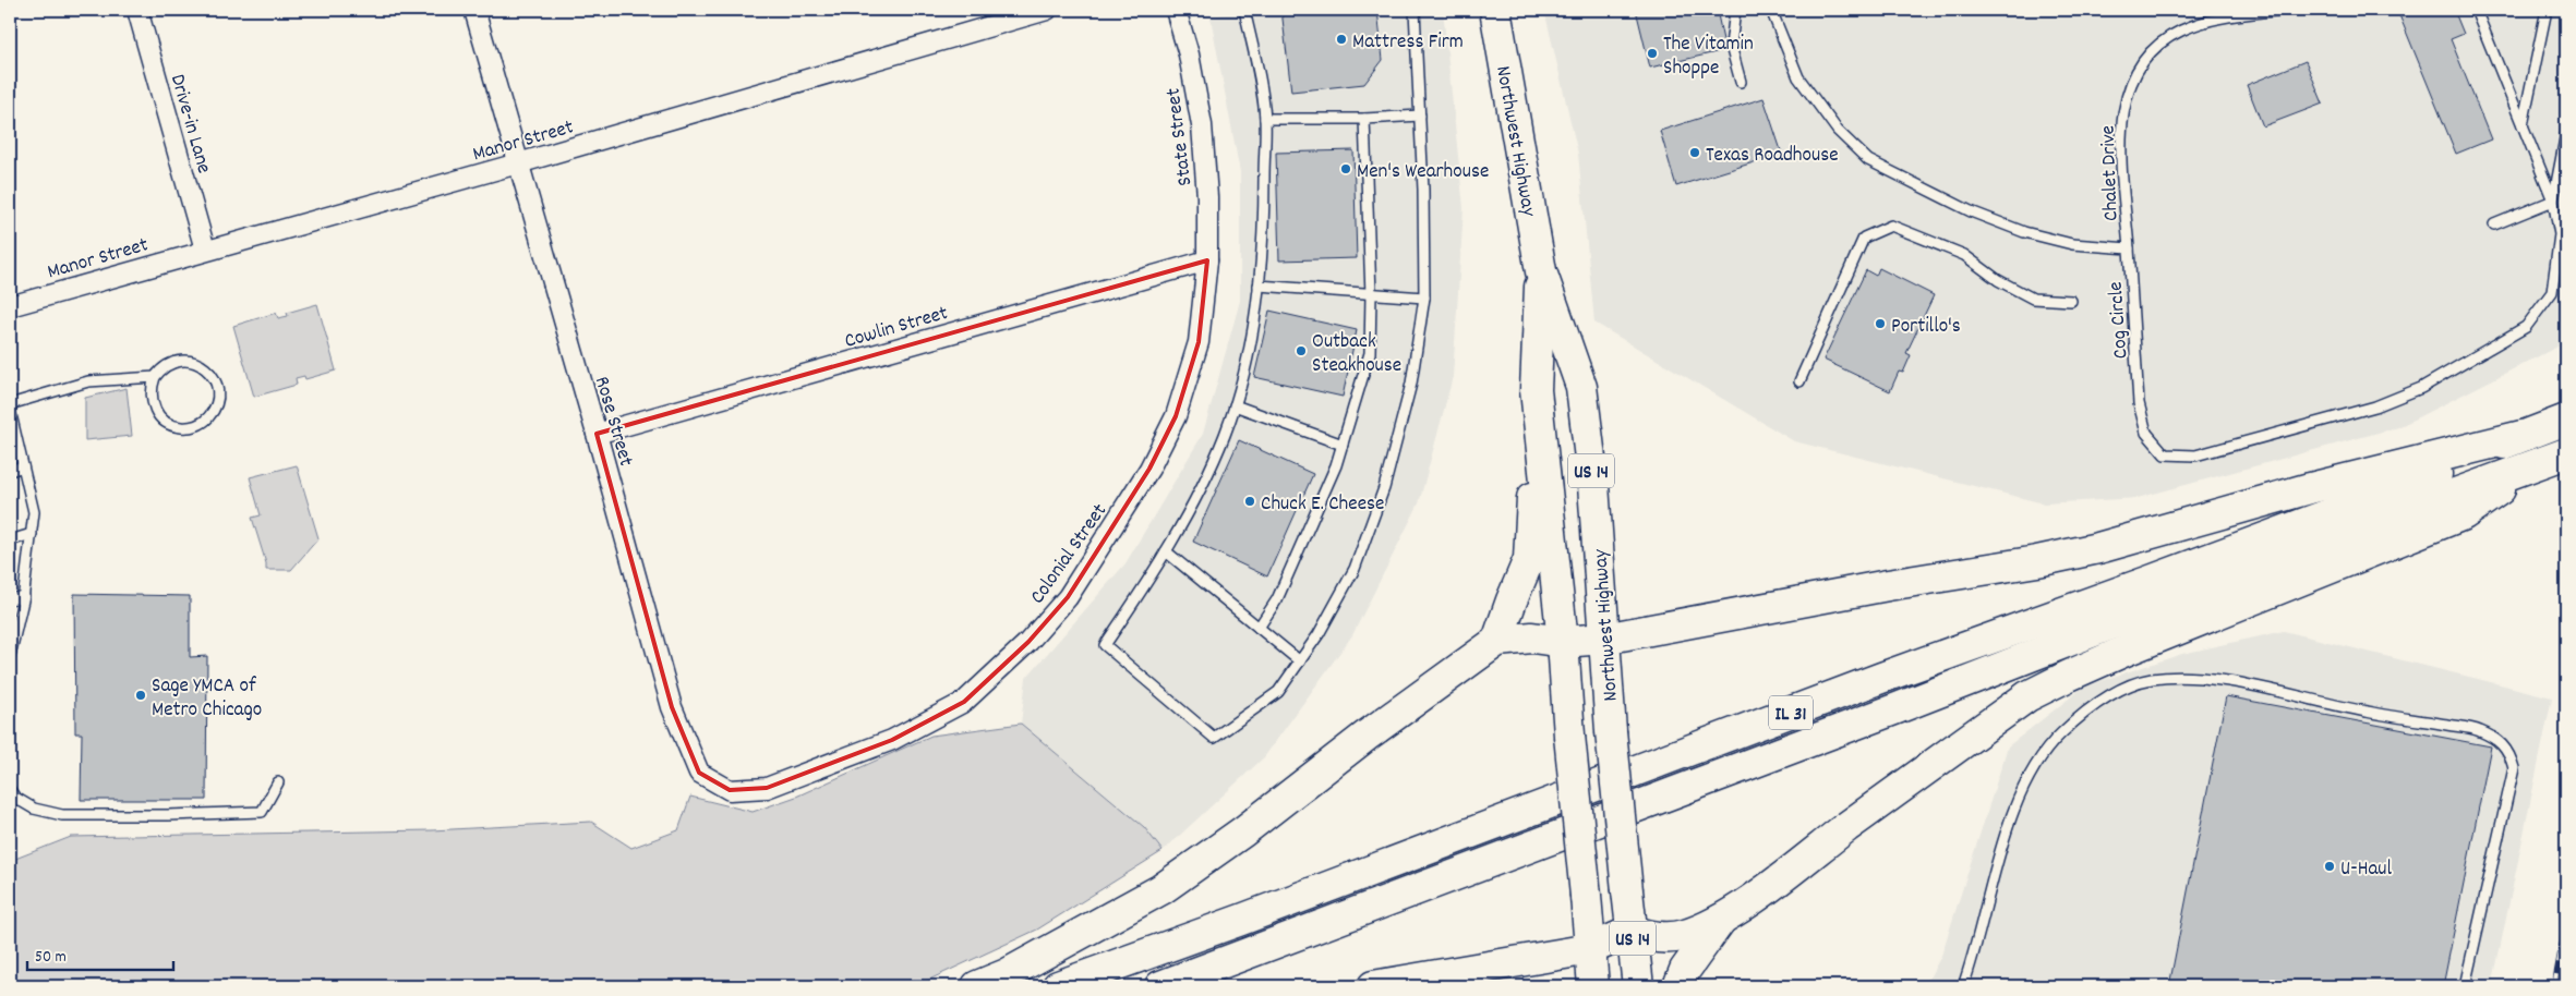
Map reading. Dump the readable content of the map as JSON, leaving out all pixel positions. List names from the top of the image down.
{
  "streets": {
    "main road": ["Northwest Highway", "US 14", "IL 31"],
    "street": [
      "Drive-in Lane",
      "State Street",
      "Manor Street",
      "Cowlin Street",
      "Rose Street",
      "Colonial Street"
    ],
    "lane": ["Chalet Drive", "Cog Circle"]
  },
  "crossings": [
    ["Drive-in Lane", "Manor Street"],
    ["State Street", "Cowlin Street"],
    ["State Street", "Colonial Street"],
    ["Manor Street", "Rose Street"],
    ["Chalet Drive", "Cog Circle"],
    ["Cowlin Street", "Rose Street"],
    ["Cowlin Street", "Colonial Street"],
    ["Rose Street", "Colonial Street"]
  ],
  "places": [
    "Mattress Firm",
    "The Vitamin Shoppe",
    "Texas Roadhouse",
    "Men's Wearhouse",
    "Portillo's",
    "Outback Steakhouse",
    "Chuck E. Cheese",
    "Sage YMCA of Metro Chicago",
    "U-Haul"
  ],
  "scale_bar": "50 m"
}
